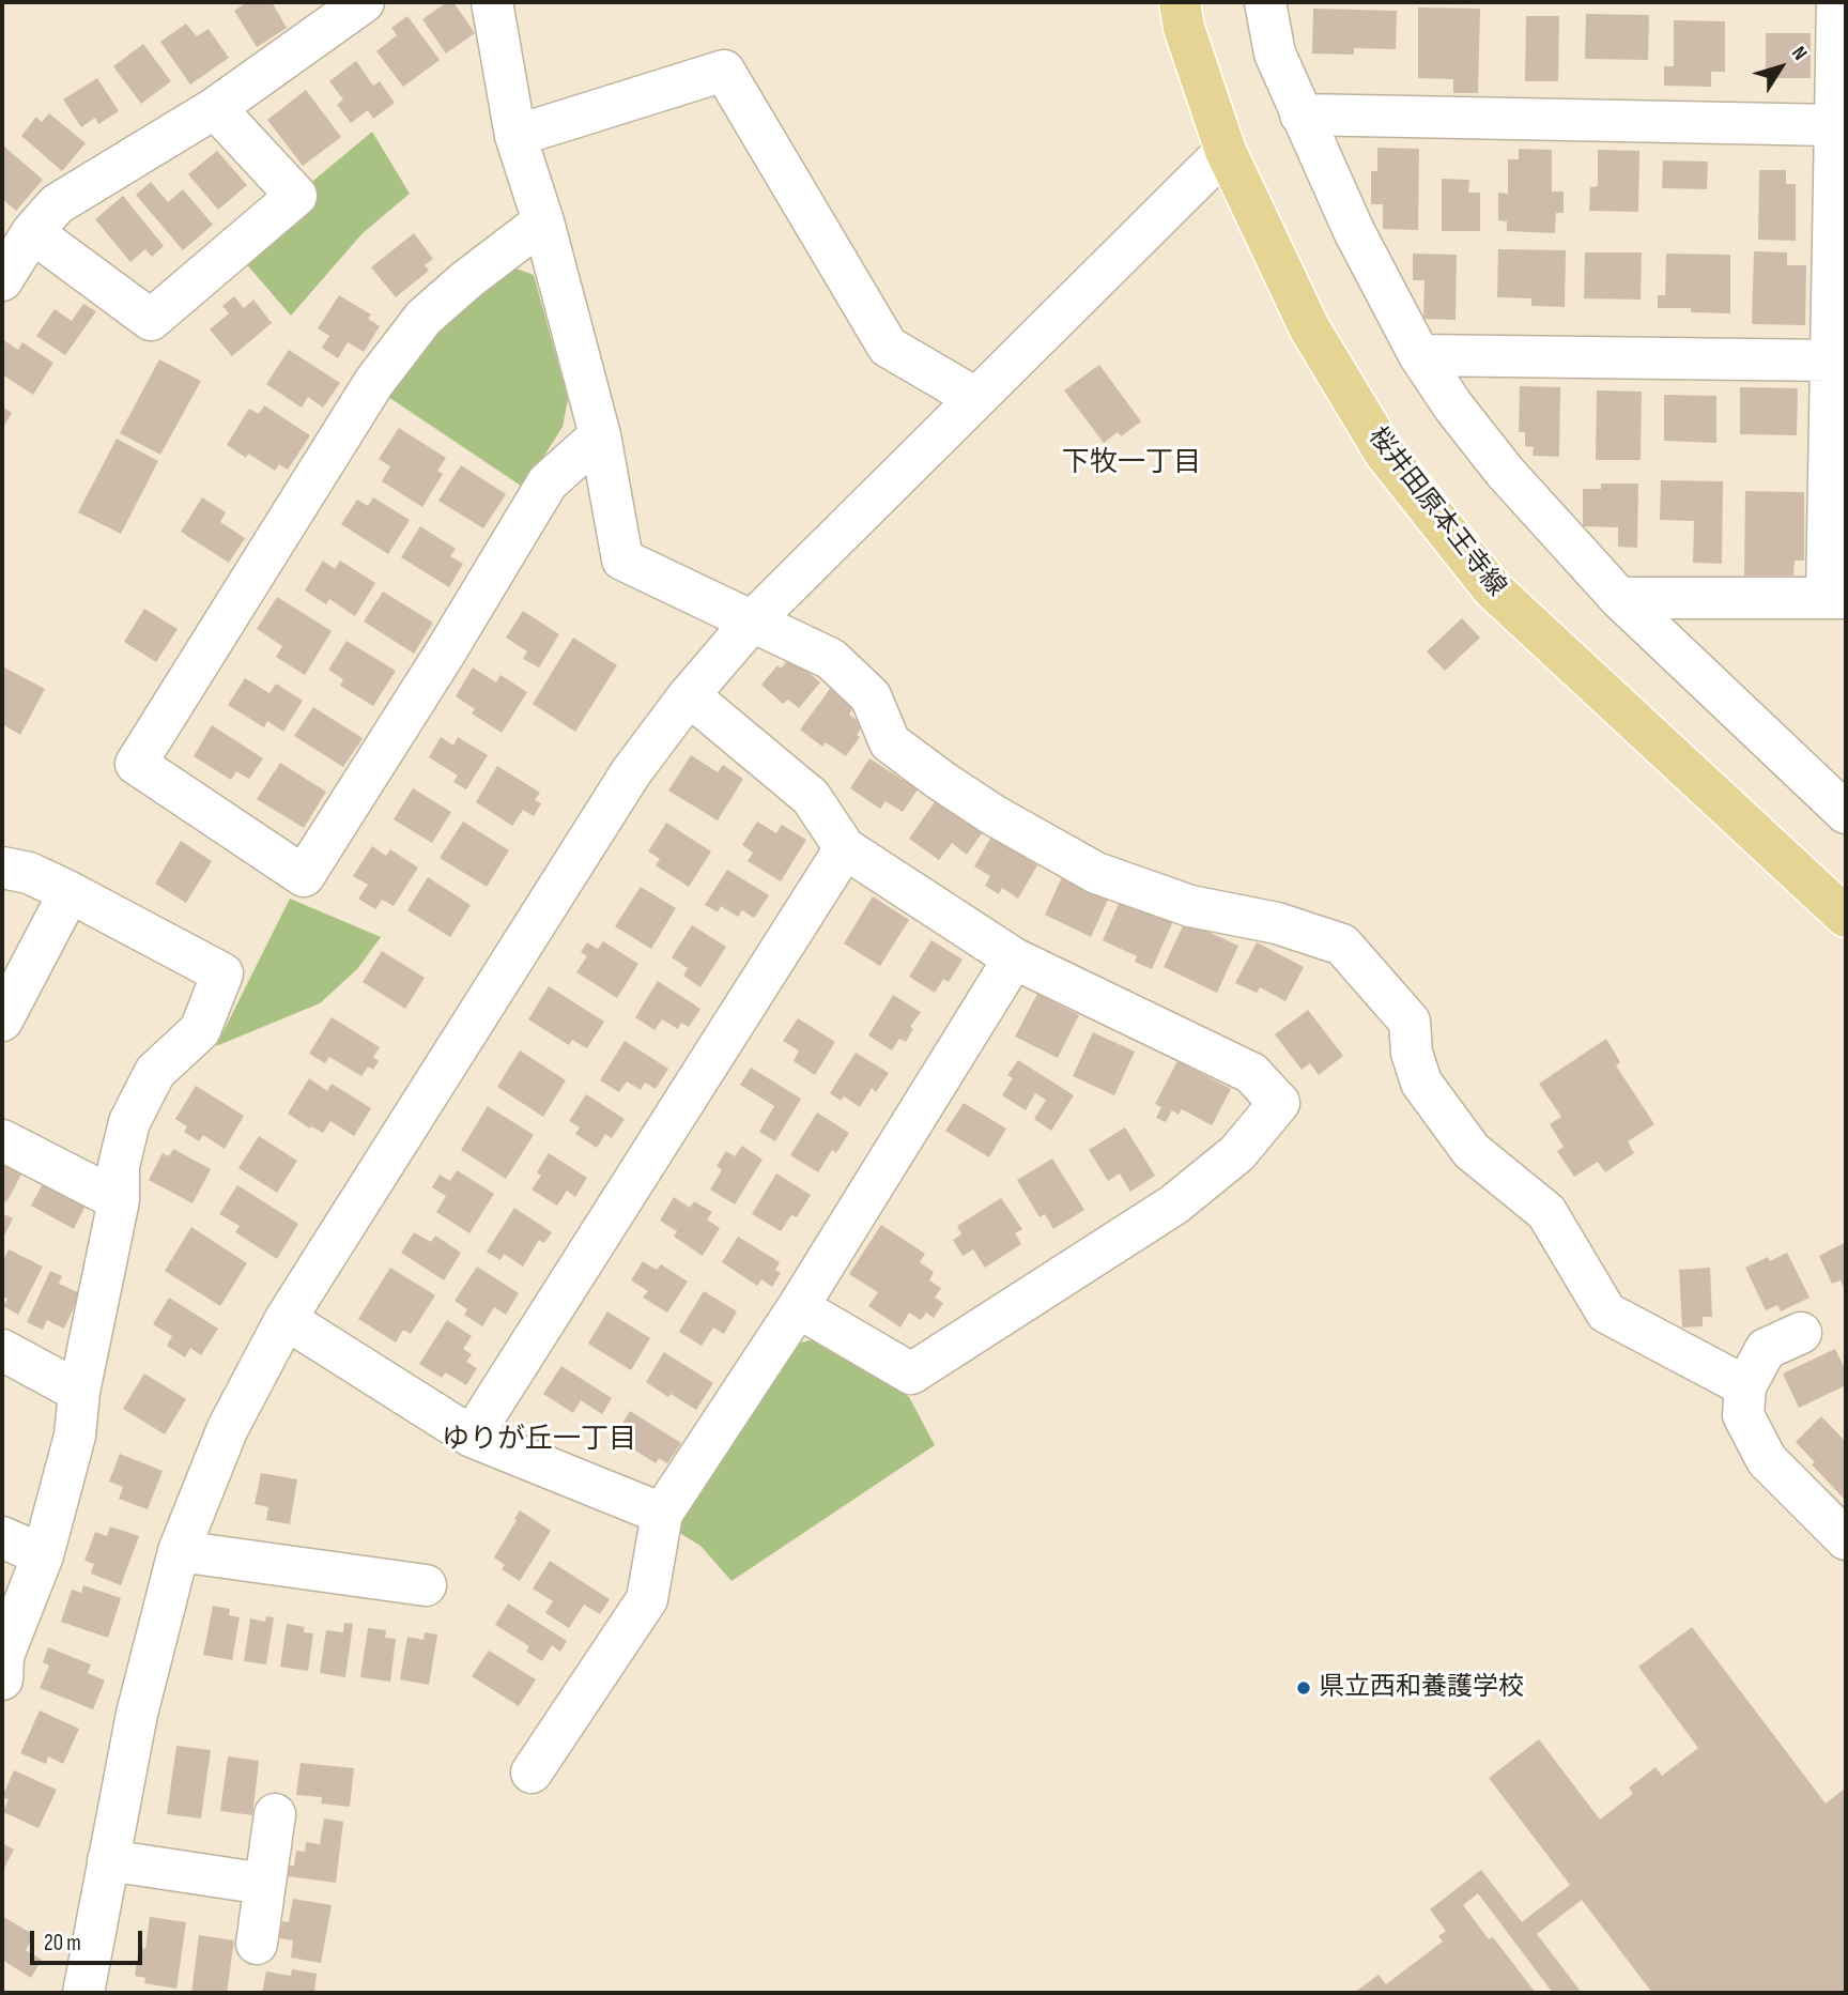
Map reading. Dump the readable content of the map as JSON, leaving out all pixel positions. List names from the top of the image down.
{
  "streets": {
    "main road": ["桜井田原本王寺線"]
  },
  "districts": ["下牧一丁目", "ゆりが丘一丁目"],
  "places": ["県立西和養護学校"],
  "scale_bar": "20 m",
  "north": "top right"
}
